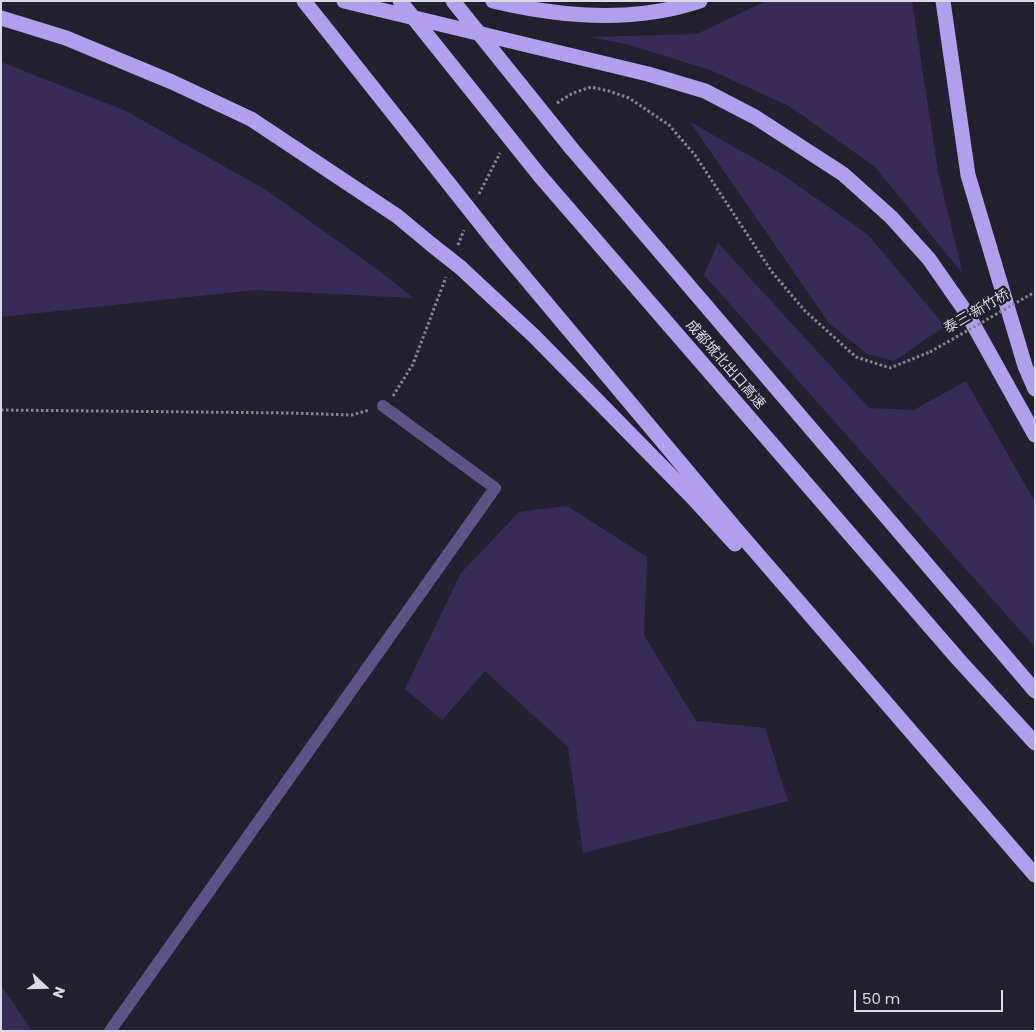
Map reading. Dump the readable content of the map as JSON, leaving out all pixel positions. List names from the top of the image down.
{
  "streets": {
    "highway": ["成都城北出口高速"],
    "path": ["泰三·新竹桥"]
  },
  "scale_bar": "50 m",
  "north": "right"
}
